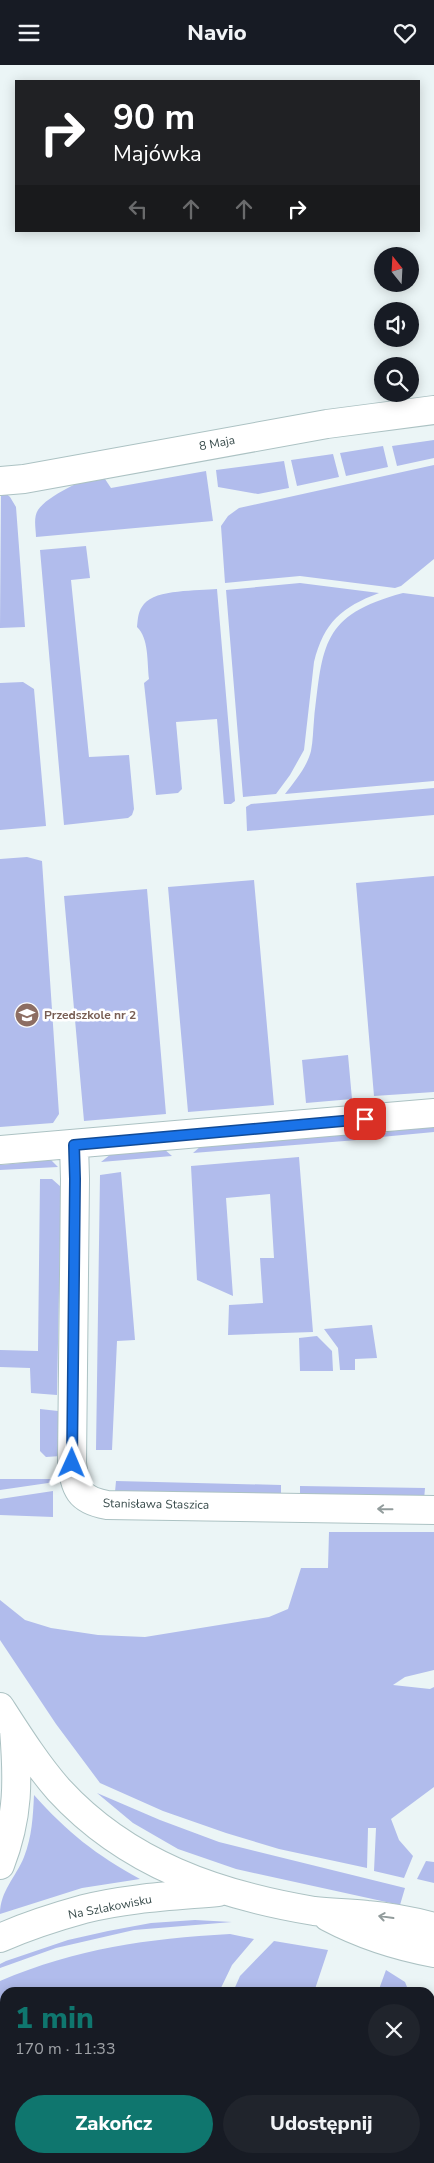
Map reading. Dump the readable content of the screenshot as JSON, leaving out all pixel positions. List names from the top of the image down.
{
  "streets": {
    "street": ["8 Maja", "Stanisława Staszica", "Na Szlakowisku"]
  },
  "places": {
    "school or university": ["Przedszkole nr 2"]
  },
  "north": "top",
  "page": {
    "header": "Navio",
    "turn": ["90 m", "Majówka"],
    "heading": ["1 min", "170 m · 11:33"],
    "buttons": ["Zakończ", "Udostępnij"]
  }
}
